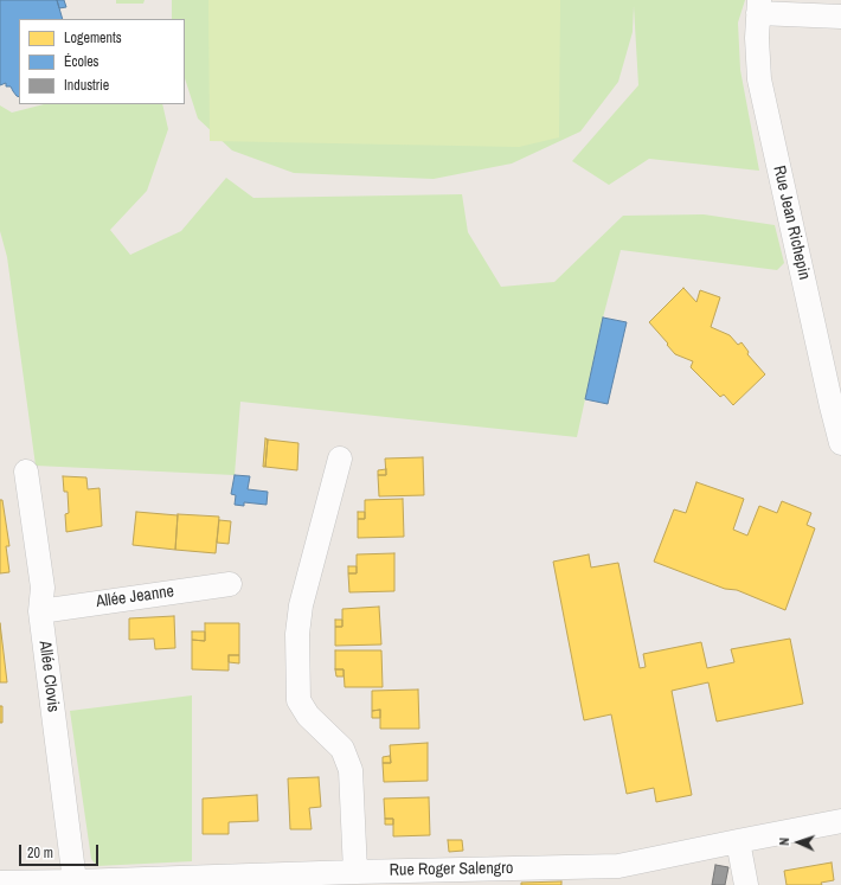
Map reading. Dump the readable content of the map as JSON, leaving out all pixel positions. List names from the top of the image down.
{
  "streets": {
    "street": [
      "Rue Jean Richepin",
      "Allée Jeanne",
      "Allée Clovis",
      "Rue Roger Salengro"
    ]
  },
  "crossings": [
    ["Allée Jeanne", "Allée Clovis"],
    ["Allée Clovis", "Rue Roger Salengro"]
  ],
  "legend": ["Logements", "Écoles", "Industrie"],
  "scale_bar": "20 m",
  "north": "left"
}
